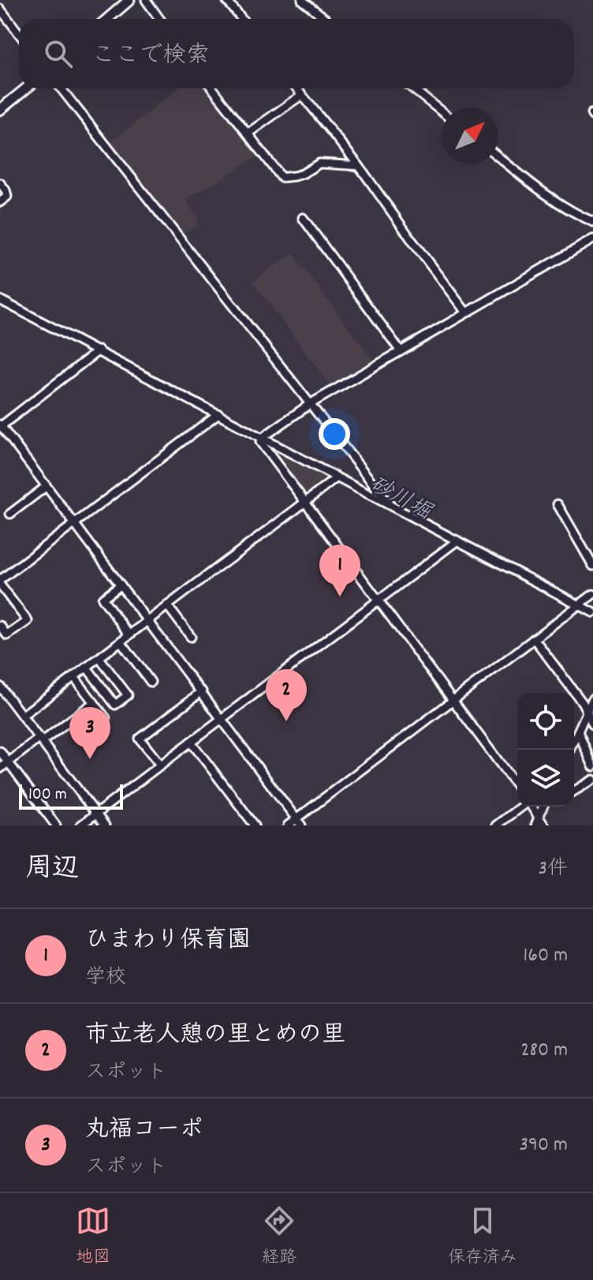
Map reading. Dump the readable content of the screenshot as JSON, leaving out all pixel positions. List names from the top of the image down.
{
  "water": ["砂川堀"],
  "scale_bar": "100 m",
  "north": "top right",
  "page": {
    "search": "ここで検索",
    "pins": ["1", "2", "3"],
    "scale": "100 m",
    "heading": ["周辺", "3件"],
    "list": [
      {
        "mark": "1",
        "name": "ひまわり保育園",
        "note": "学校",
        "value": "160 m"
      },
      {
        "mark": "2",
        "name": "市立老人憩の里とめの里",
        "note": "スポット",
        "value": "280 m"
      },
      {
        "mark": "3",
        "name": "丸福コーポ",
        "note": "スポット",
        "value": "390 m"
      }
    ],
    "nav": ["地図", "経路", "保存済み"]
  }
}
